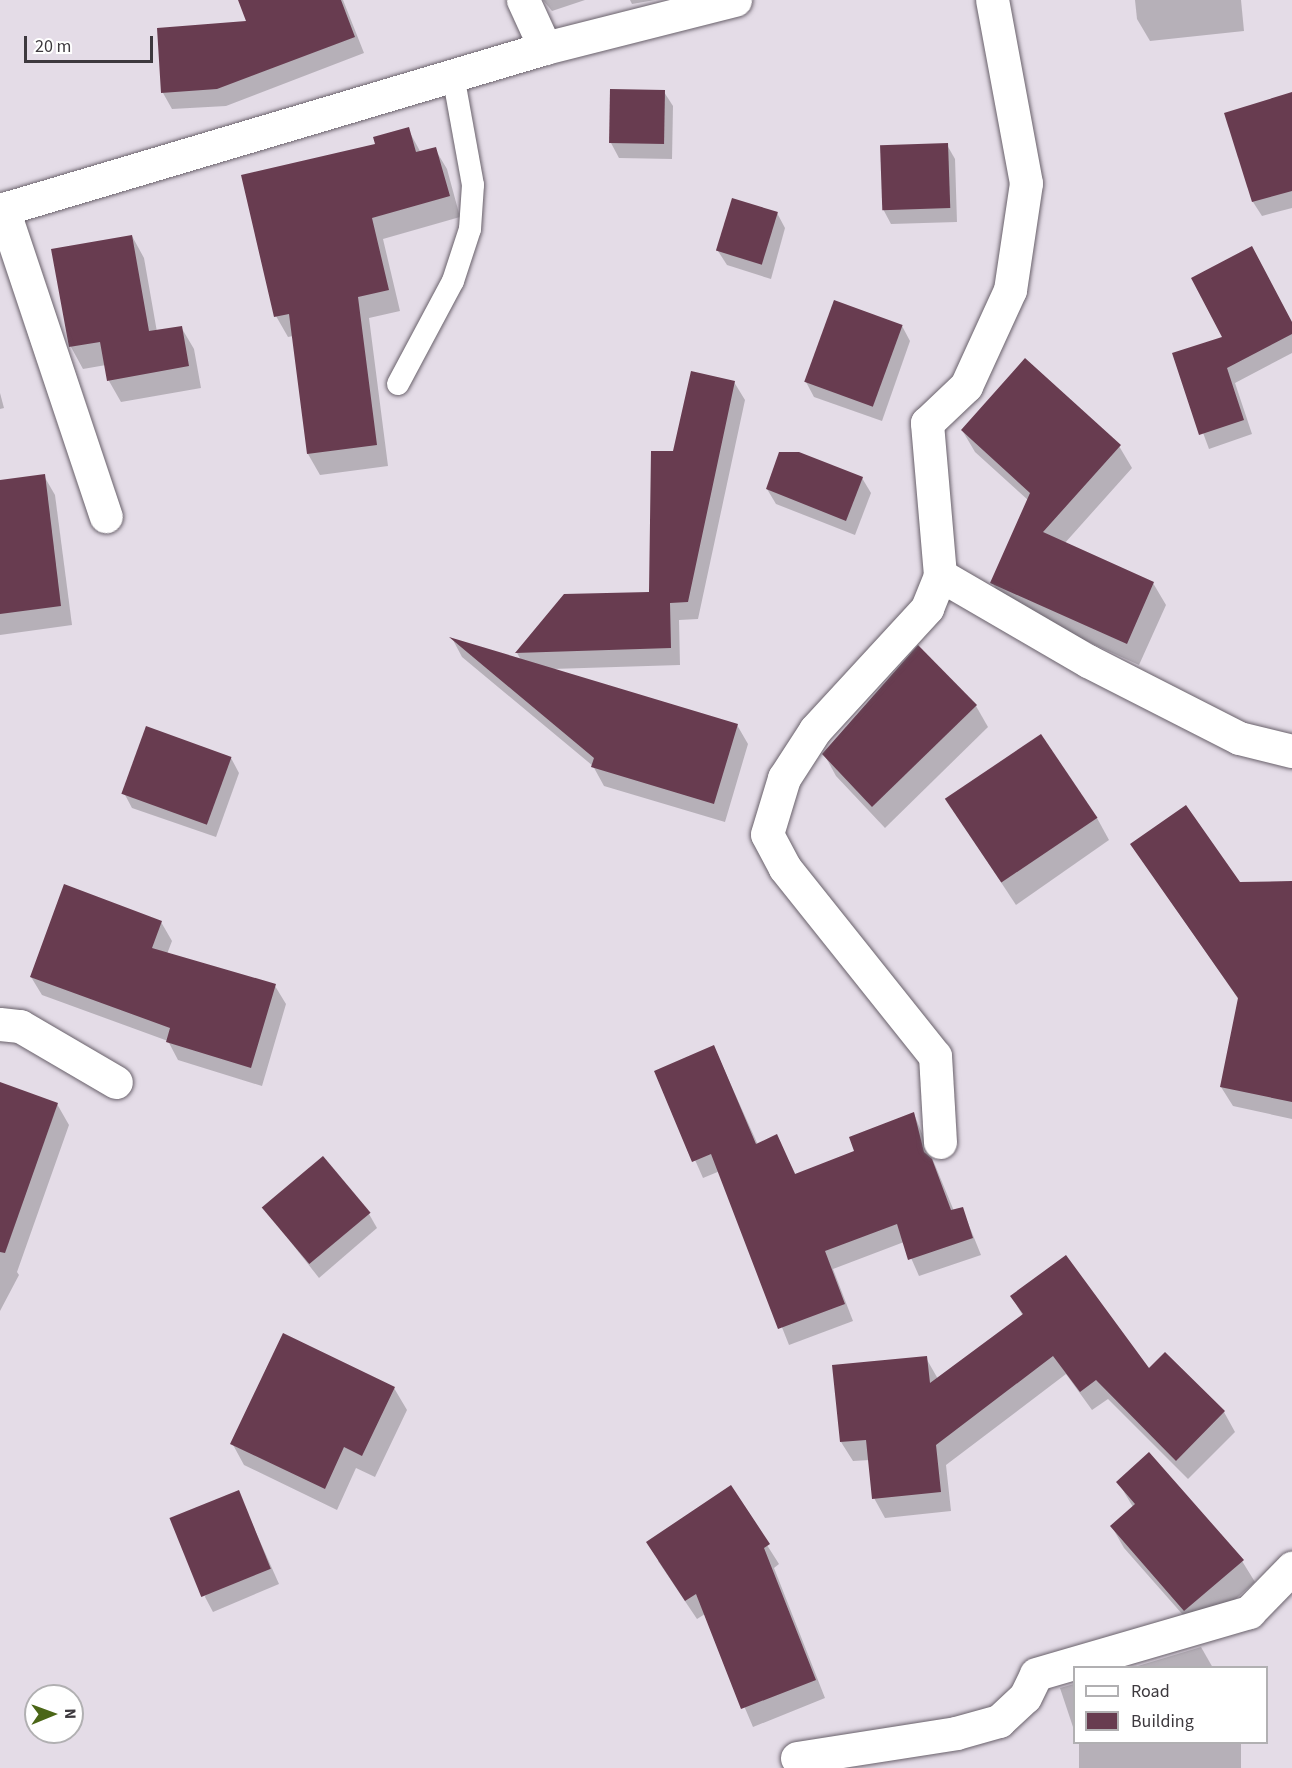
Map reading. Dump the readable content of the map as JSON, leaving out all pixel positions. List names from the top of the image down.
{
  "legend": ["Road", "Building"],
  "scale_bar": "20 m",
  "north": "right"
}
